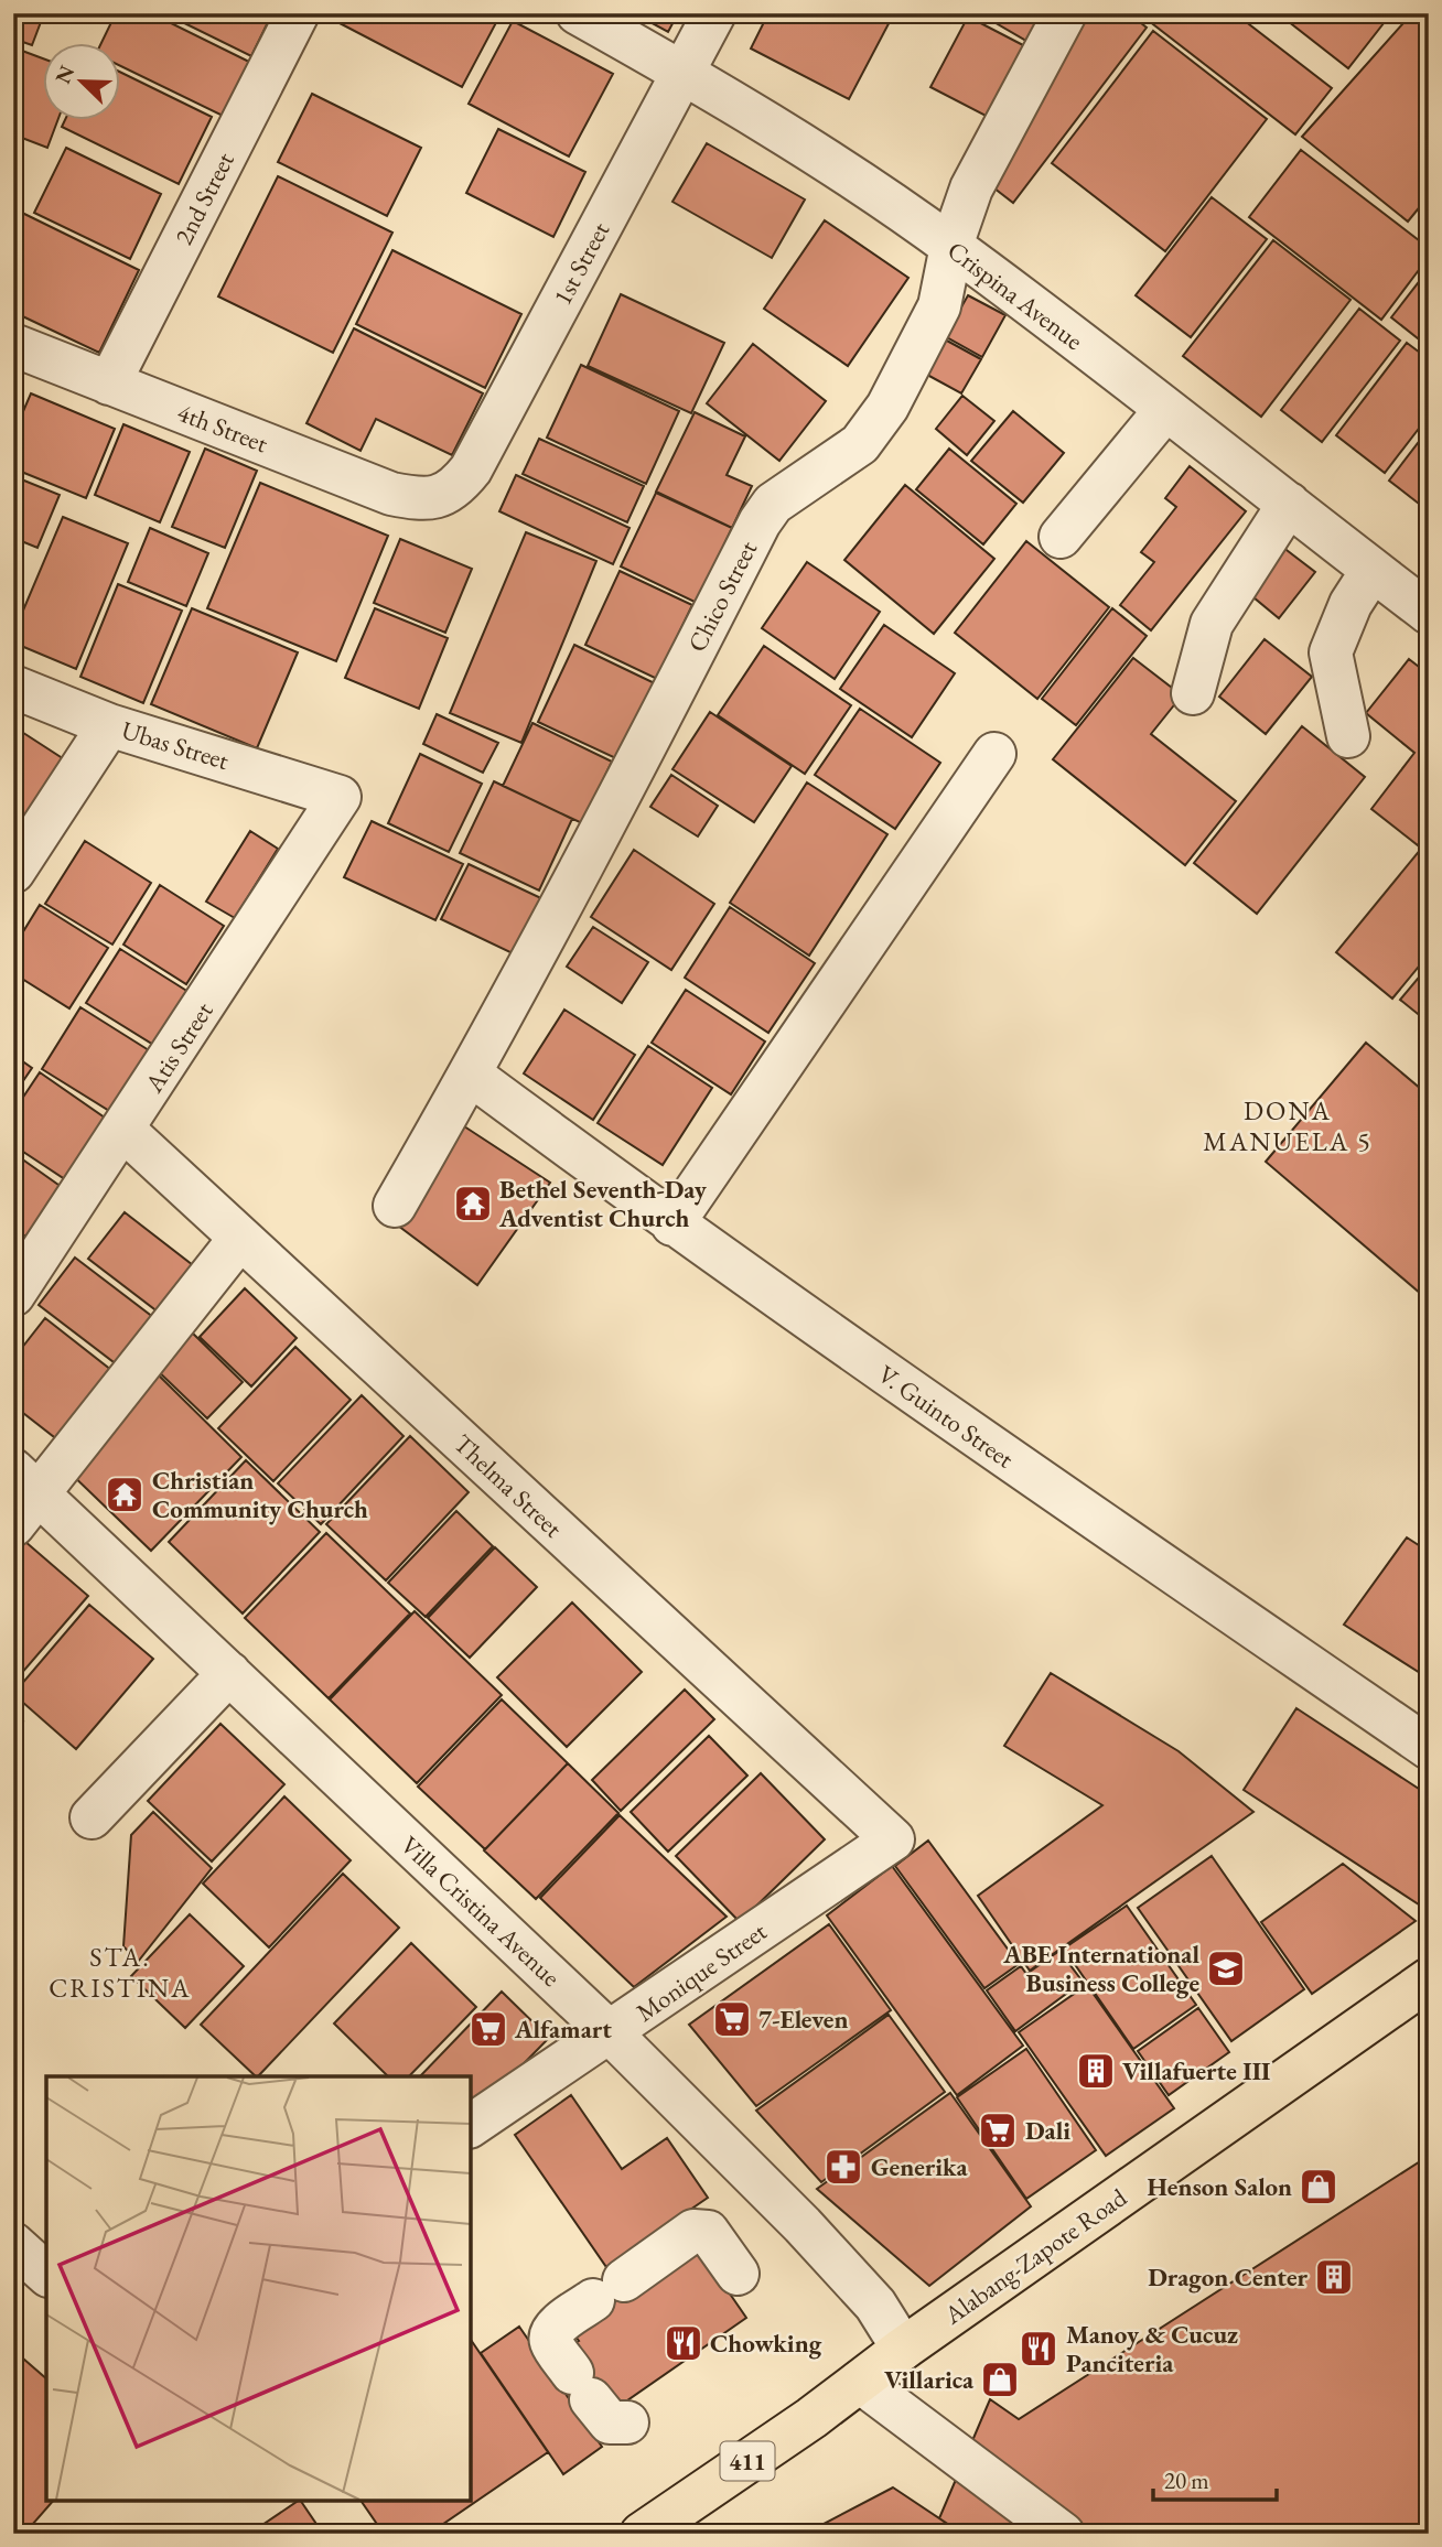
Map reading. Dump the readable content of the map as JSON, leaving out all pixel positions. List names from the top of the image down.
{
  "streets": {
    "highway": ["Alabang-Zapote Road", "411"],
    "street": [
      "2nd Street",
      "1st Street",
      "Crispina Avenue",
      "4th Street",
      "Chico Street",
      "Ubas Street",
      "Atis Street",
      "V. Guinto Street",
      "Thelma Street",
      "Villa Cristina Avenue",
      "Monique Street"
    ]
  },
  "crossings": [
    ["2nd Street", "4th Street"],
    ["1st Street", "Crispina Avenue"],
    ["1st Street", "4th Street"],
    ["Crispina Avenue", "Chico Street"],
    ["Chico Street", "V. Guinto Street"],
    ["Ubas Street", "Atis Street"],
    ["Atis Street", "Thelma Street"],
    ["Thelma Street", "Monique Street"],
    ["Villa Cristina Avenue", "Monique Street"],
    ["Villa Cristina Avenue", "Alabang-Zapote Road"]
  ],
  "districts": ["DONA MANUELA 5", "STA. CRISTINA"],
  "places": {
    "temple": ["Bethel Seventh-Day Adventist Church", "Christian Community Church"],
    "school or university": ["ABE International Business College"],
    "supermarket": ["7-Eleven", "Alfamart", "Dali"],
    "building": ["Villafuerte III", "Dragon Center"],
    "pharmacy": ["Generika"],
    "shop": ["Henson Salon", "Villarica"],
    "restaurant": ["Chowking", "Manoy & Cucuz Panciteria"]
  },
  "scale_bar": "20 m",
  "north": "top left"
}
